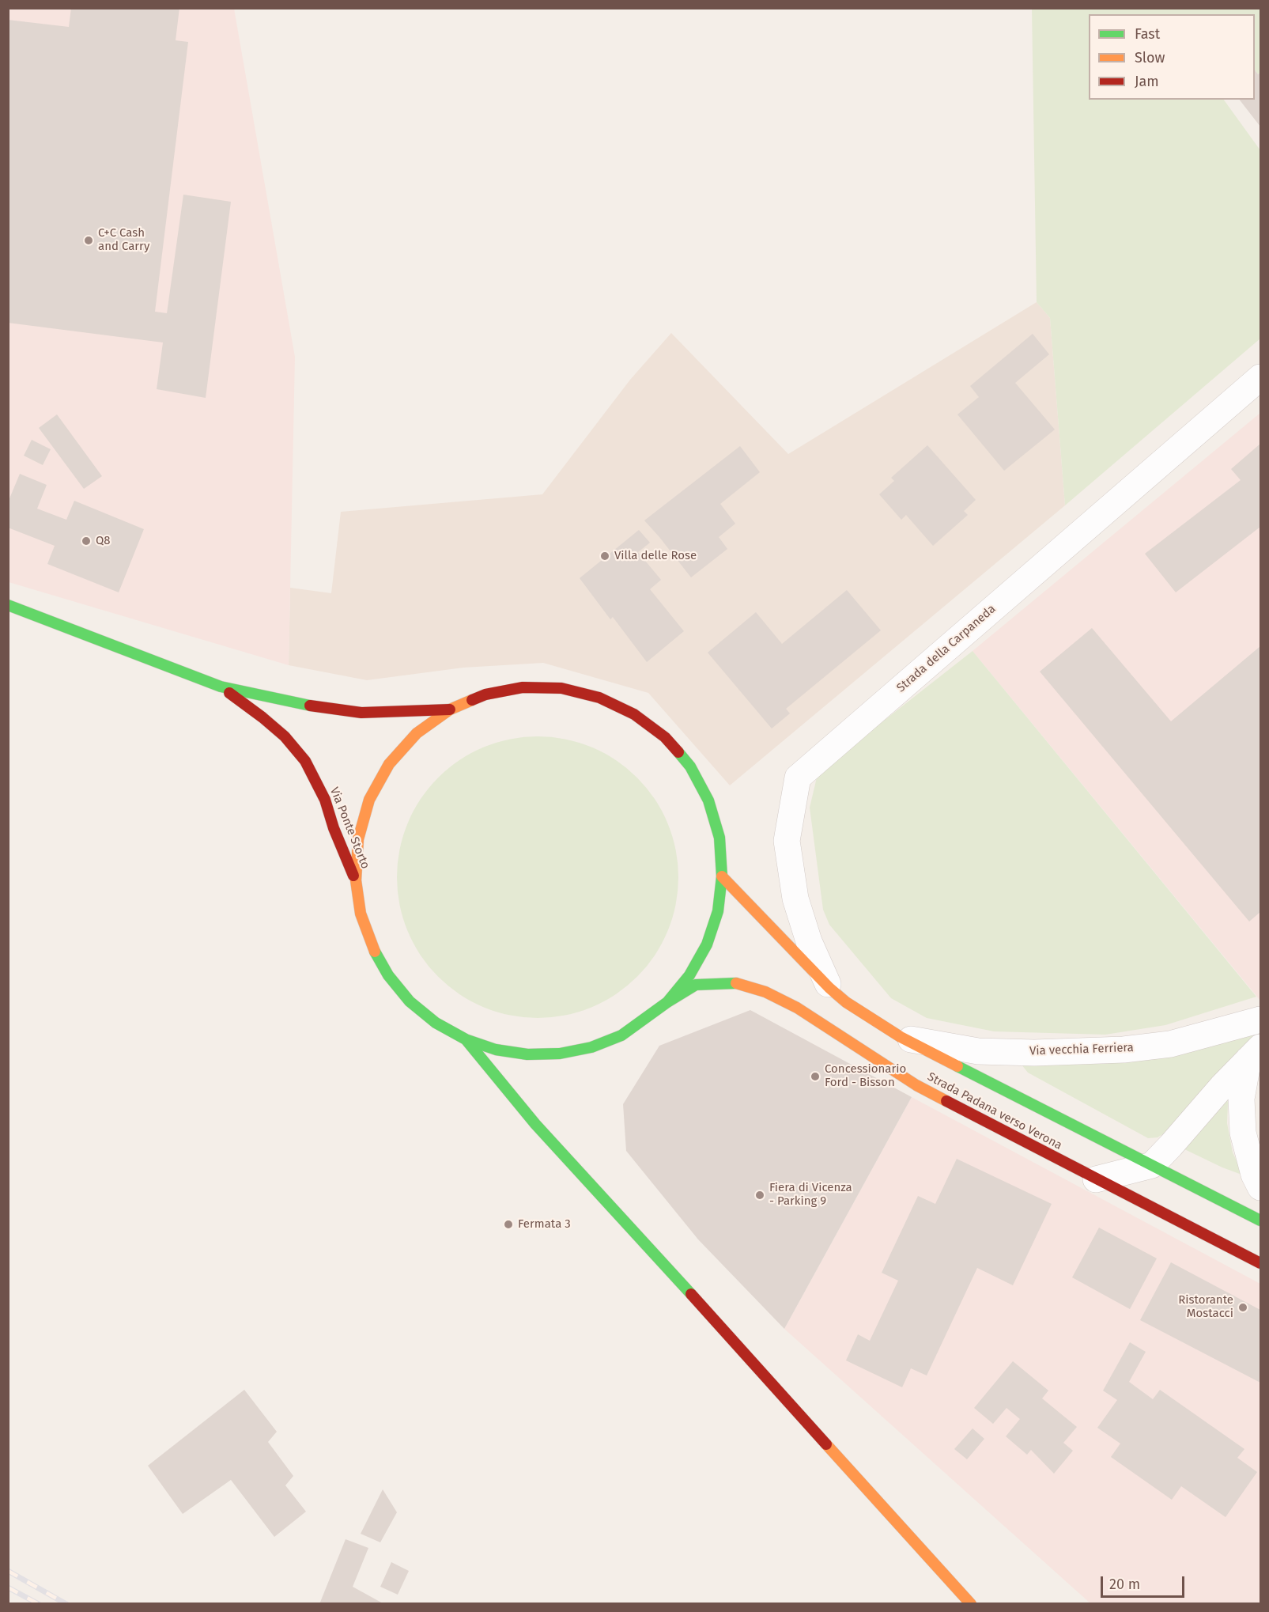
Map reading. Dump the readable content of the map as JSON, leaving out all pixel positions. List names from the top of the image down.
{
  "streets": {
    "main road": ["Via Ponte Storto", "Strada Padana verso Verona"],
    "street": ["Strada della Carpaneda", "Via vecchia Ferriera"]
  },
  "crossings": [
    ["Strada della Carpaneda", "Strada Padana verso Verona"],
    ["Via Ponte Storto", "Strada Padana verso Verona"],
    ["Via vecchia Ferriera", "Strada Padana verso Verona"]
  ],
  "places": [
    "C+C Cash and Carry",
    "Q8",
    "Villa delle Rose",
    "Concessionario Ford - Bisson",
    "Fiera di Vicenza - Parking 9",
    "Fermata 3",
    "Ristorante Mostacci"
  ],
  "legend": ["Fast", "Slow", "Jam"],
  "scale_bar": "20 m"
}
